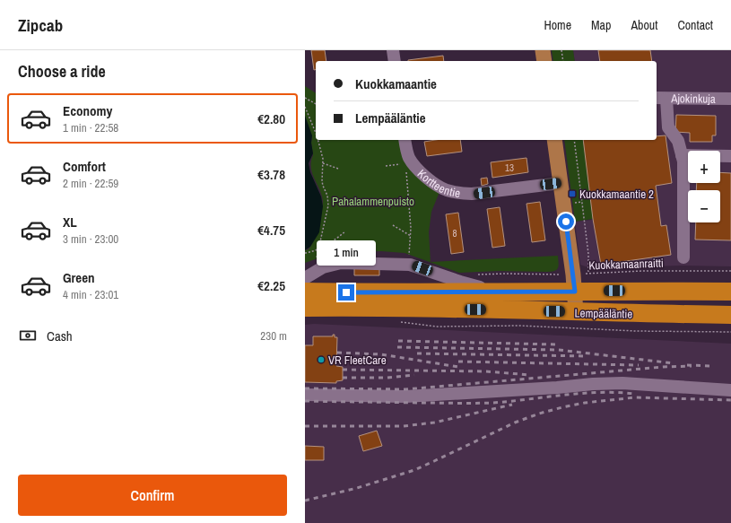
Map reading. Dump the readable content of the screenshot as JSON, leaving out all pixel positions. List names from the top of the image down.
{
  "streets": {
    "highway": ["Lempääläntie"],
    "street": ["Ajokinkuja", "Kortteentie"],
    "path": ["Kuokkamaanraitti"]
  },
  "crossings": [
    ["Kuokkamaanraitti", "Lempääläntie"]
  ],
  "parks": ["Pahalammenpuisto"],
  "places": {
    "transit": ["Kuokkamaantie 2"],
    "other": ["VR FleetCare"]
  },
  "house_numbers": ["13", "8"],
  "page": {
    "header": "Zipcab",
    "nav": [
      "Home",
      "Map",
      "About",
      "Contact"
    ],
    "heading": "Choose a ride",
    "banner": ["Kuokkamaantie", "Lempääläntie"],
    "list": [
      {
        "name": "Economy",
        "note": "1 min · 22:58",
        "value": "€2.80"
      },
      {
        "name": "Comfort",
        "note": "2 min · 22:59",
        "value": "€3.78"
      },
      {
        "name": "XL",
        "note": "3 min · 23:00",
        "value": "€4.75"
      },
      {
        "name": "Green",
        "note": "4 min · 23:01",
        "value": "€2.25"
      }
    ],
    "map_buttons": ["+", "−"],
    "bubble": "1 min",
    "pay": ["Cash", "230 m"],
    "buttons": "Confirm"
  }
}
